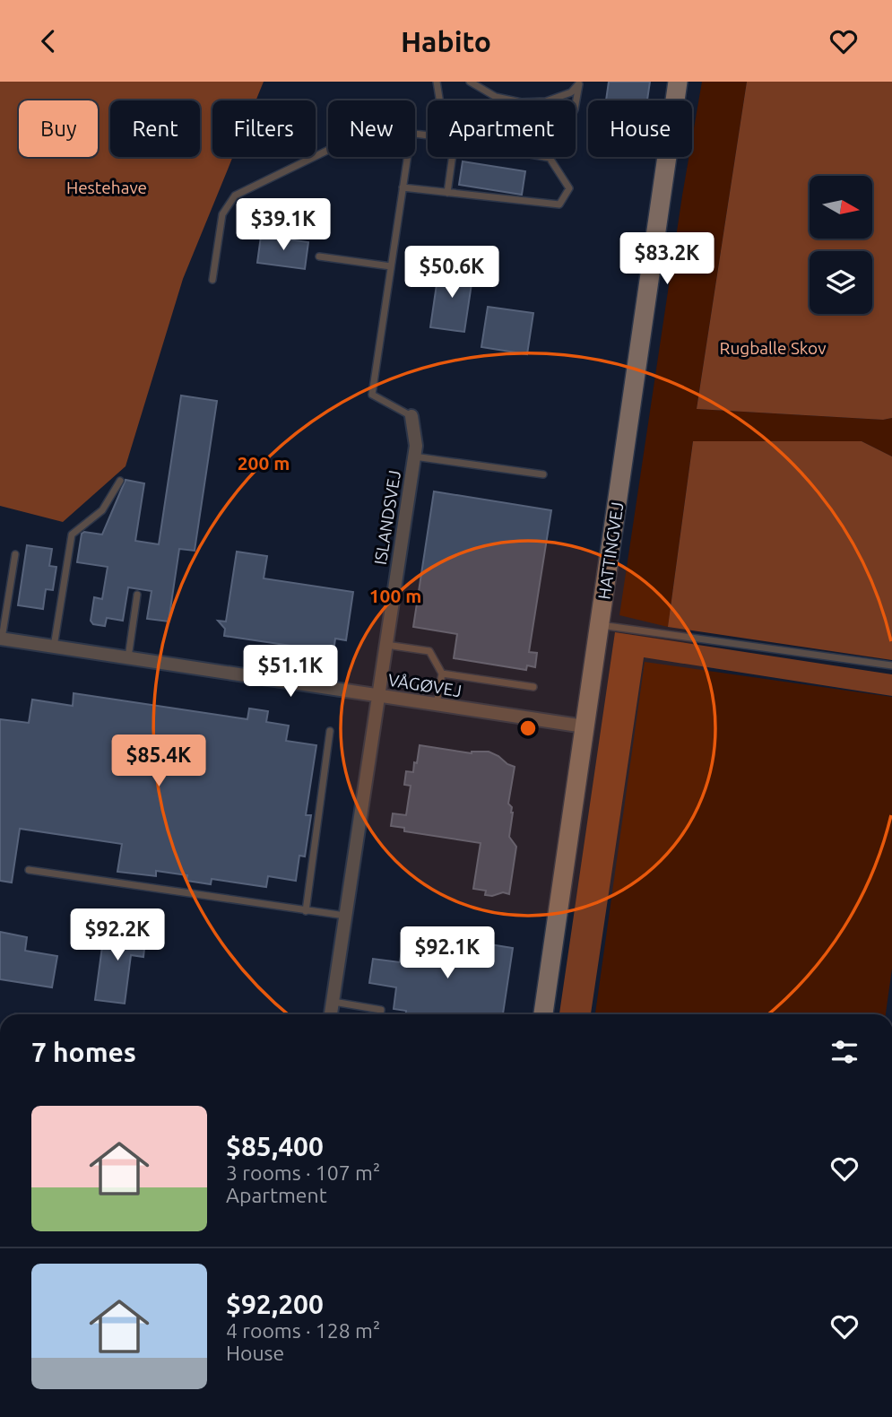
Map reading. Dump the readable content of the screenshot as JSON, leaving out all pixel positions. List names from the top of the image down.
{
  "streets": {
    "street": ["ISLANDSVEJ", "HATTINGVEJ", "VÅGØVEJ"]
  },
  "crossings": [
    ["ISLANDSVEJ", "VÅGØVEJ"],
    ["HATTINGVEJ", "VÅGØVEJ"]
  ],
  "parks": ["Hestehave", "Rugballe Skov"],
  "north": "right",
  "page": {
    "header": "Habito",
    "chip": [
      "Buy",
      "Rent",
      "Filters",
      "New",
      "Apartment",
      "House"
    ],
    "price": [
      "$39.1K",
      "$83.2K",
      "$50.6K",
      "$51.1K",
      "$85.4K",
      "$92.2K",
      "$92.1K"
    ],
    "heading": "7 homes",
    "list": [
      {
        "name": "$85,400",
        "note": "3 rooms · 107 m² · Apartment"
      },
      {
        "name": "$92,200",
        "note": "4 rooms · 128 m² · House"
      }
    ]
  },
  "rings": ["200 m", "100 m"]
}
